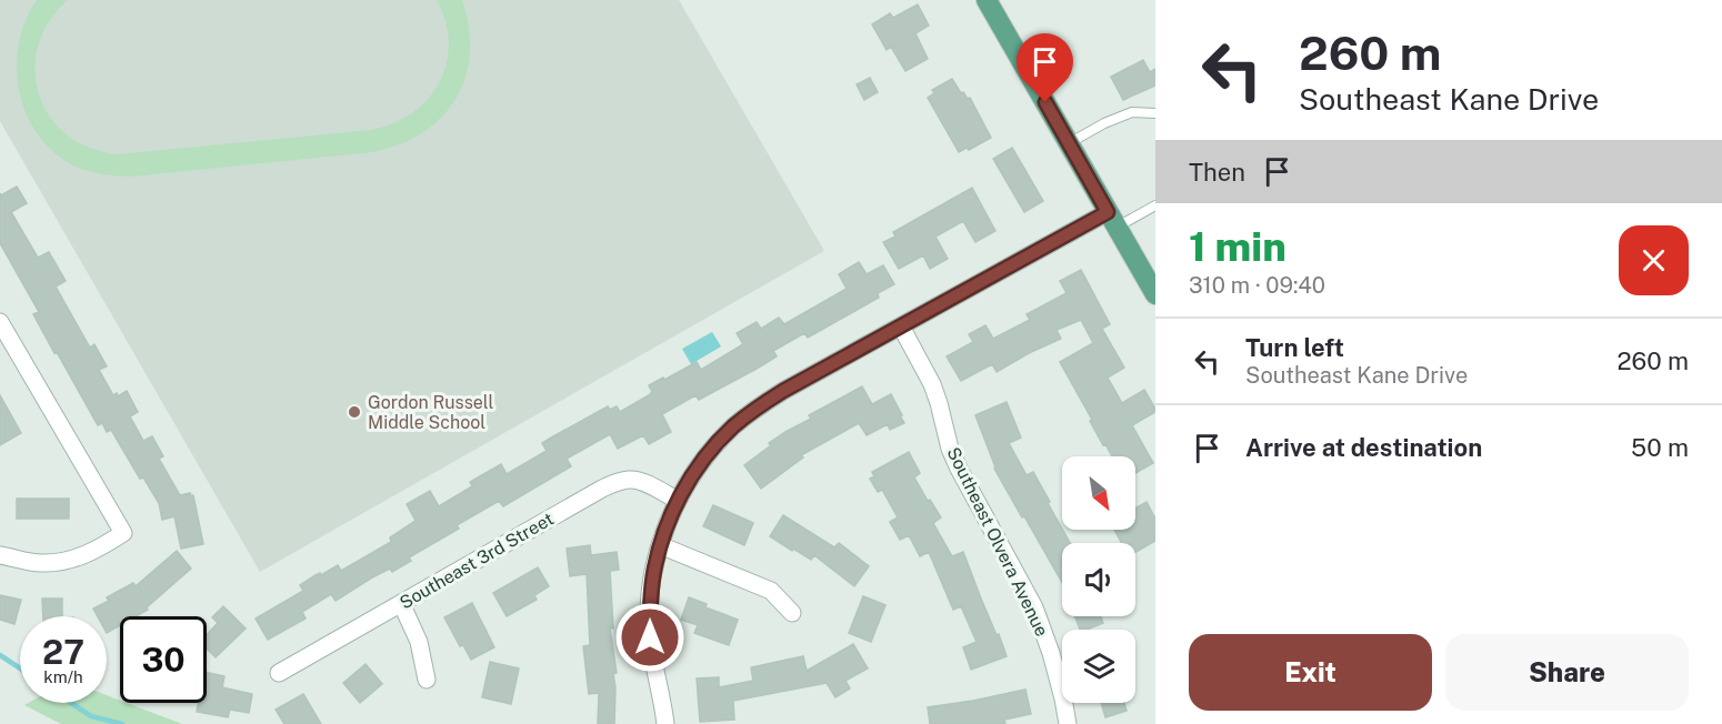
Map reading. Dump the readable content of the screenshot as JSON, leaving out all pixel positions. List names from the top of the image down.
{
  "streets": {
    "street": ["Southeast Olvera Avenue", "Southeast 3rd Street"]
  },
  "places": ["Gordon Russell Middle School"],
  "north": "bottom right",
  "page": {
    "turn": ["260 m", "Southeast Kane Drive"],
    "then": "Then",
    "heading": ["1 min", "310 m · 09:40"],
    "list": [
      {
        "name": "Turn left",
        "note": "Southeast Kane Drive",
        "value": "260 m"
      },
      {
        "name": "Arrive at destination",
        "value": "50 m"
      }
    ],
    "speed": "27 km/h",
    "limit": "30",
    "buttons": ["Exit", "Share"]
  }
}
